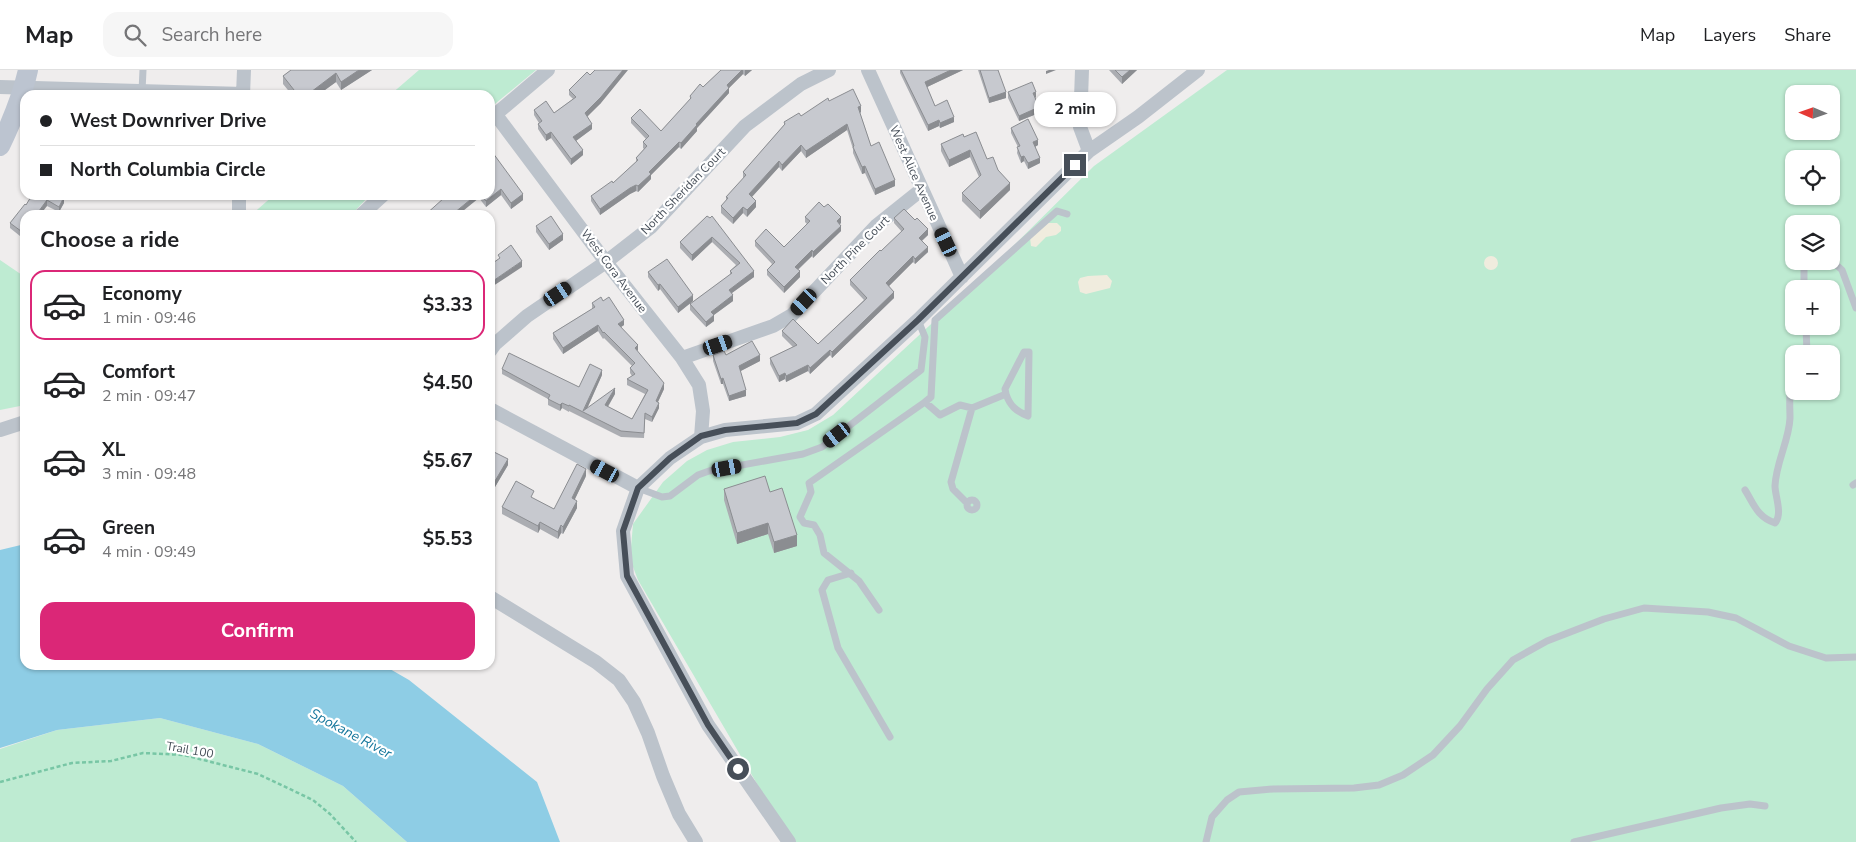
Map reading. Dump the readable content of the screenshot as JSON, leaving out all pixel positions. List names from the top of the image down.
{
  "streets": {
    "street": [
      "West Alice Avenue",
      "North Sheridan Court",
      "North Pine Court",
      "West Cora Avenue"
    ],
    "path": ["Trail 100"]
  },
  "crossings": [
    ["West Alice Avenue", "North Pine Court"],
    ["North Sheridan Court", "West Cora Avenue"],
    ["North Pine Court", "West Cora Avenue"]
  ],
  "water": ["Spokane River"],
  "north": "left",
  "page": {
    "header": "Map",
    "search": "Search here",
    "nav": ["Map", "Layers", "Share"],
    "map_buttons": ["+", "−"],
    "banner": ["West Downriver Drive", "North Columbia Circle"],
    "bubble": "2 min",
    "heading": "Choose a ride",
    "list": [
      {
        "name": "Economy",
        "note": "1 min · 09:46",
        "value": "$3.33"
      },
      {
        "name": "Comfort",
        "note": "2 min · 09:47",
        "value": "$4.50"
      },
      {
        "name": "XL",
        "note": "3 min · 09:48",
        "value": "$5.67"
      },
      {
        "name": "Green",
        "note": "4 min · 09:49",
        "value": "$5.53"
      }
    ],
    "buttons": "Confirm"
  }
}
